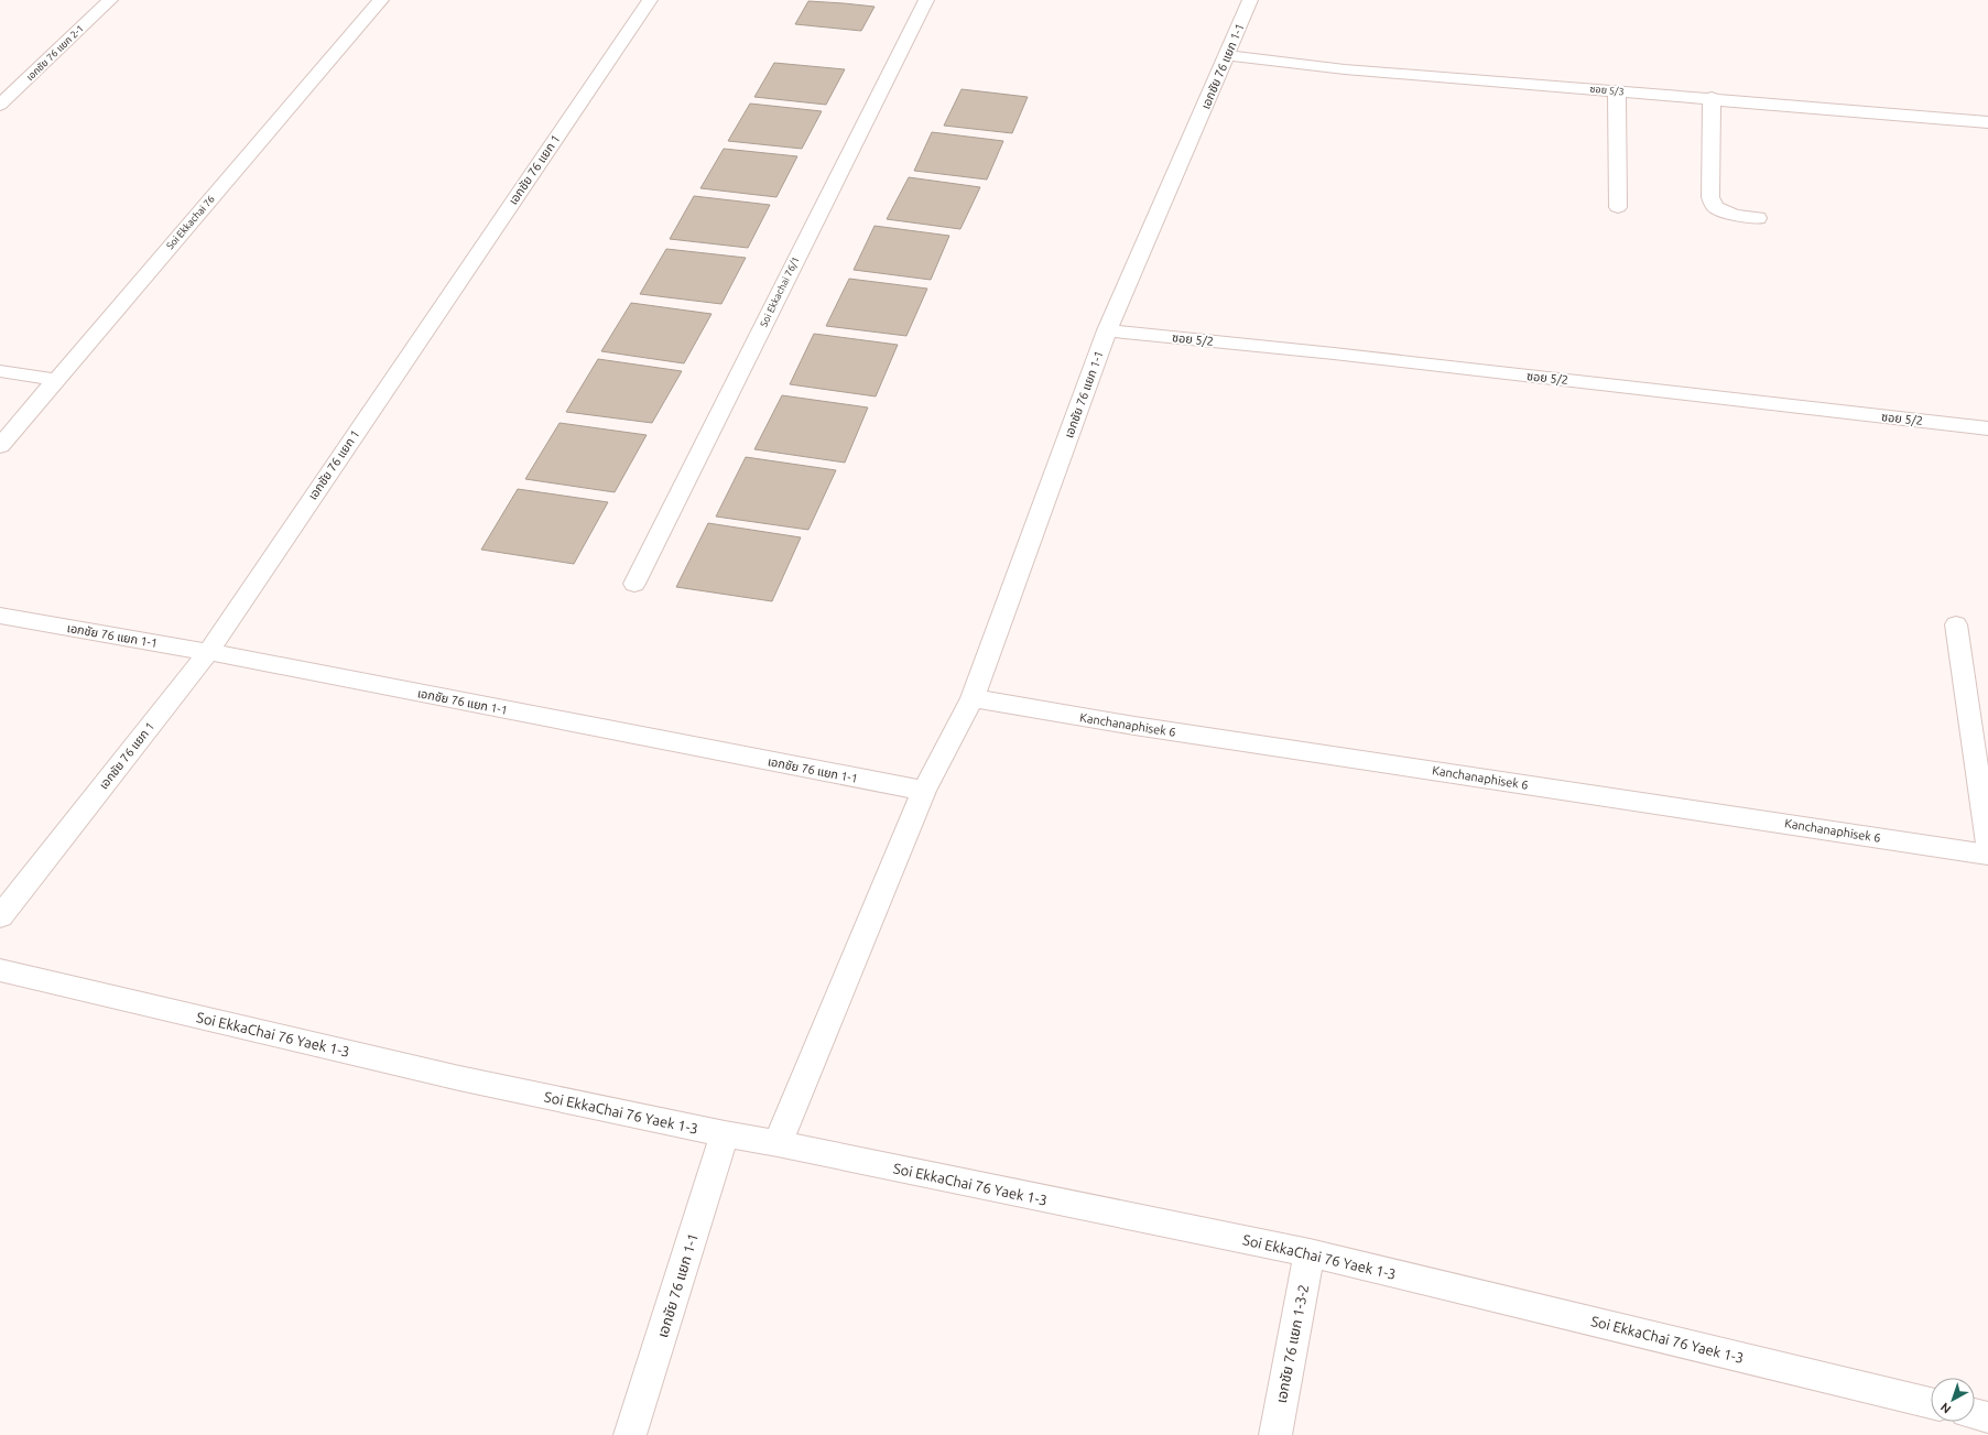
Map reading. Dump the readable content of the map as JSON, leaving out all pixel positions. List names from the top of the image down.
{
  "streets": {
    "street": [
      "เอกชัย 76 แยก 2-1",
      "เอกชัย 76 แยก 1-1",
      "ซอย 5/3",
      "เอกชัย 76 แยก 1",
      "Soi Ekkachai 76",
      "Soi Ekkachai 76/1",
      "ซอย 5/2",
      "Kanchanaphisek 6",
      "Soi EkkaChai 76 Yaek 1-3",
      "เอกชัย 76 แยก 1-3-2"
    ]
  },
  "crossings": [
    ["เอกชัย 76 แยก 1-1", "ซอย 5/3"],
    ["เอกชัย 76 แยก 1-1", "เอกชัย 76 แยก 1"],
    ["เอกชัย 76 แยก 1-1", "ซอย 5/2"],
    ["เอกชัย 76 แยก 1-1", "Kanchanaphisek 6"],
    ["เอกชัย 76 แยก 1-1", "Soi EkkaChai 76 Yaek 1-3"],
    ["Soi EkkaChai 76 Yaek 1-3", "เอกชัย 76 แยก 1-3-2"]
  ],
  "north": "bottom left"
}
